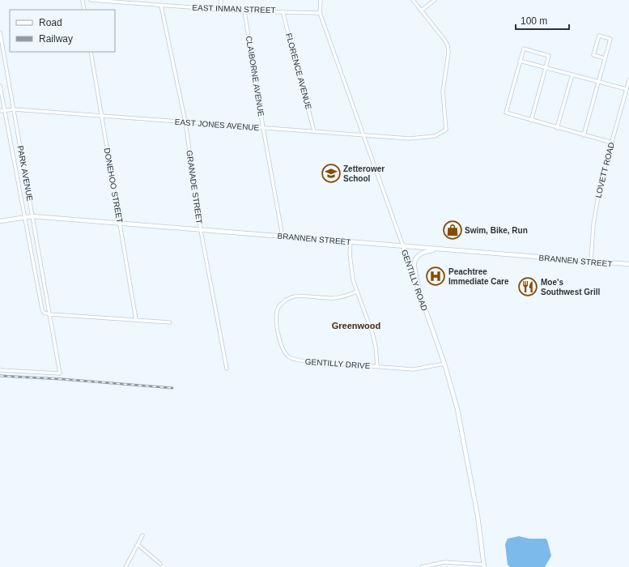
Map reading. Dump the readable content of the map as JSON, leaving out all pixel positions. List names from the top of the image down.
{
  "streets": {
    "street": [
      "EAST INMAN STREET",
      "FLORENCE AVENUE",
      "CLAIBORNE AVENUE",
      "EAST JONES AVENUE",
      "LOVETT ROAD",
      "PARK AVENUE",
      "DONEHOO STREET",
      "GRANADE STREET",
      "BRANNEN STREET",
      "GENTILLY ROAD",
      "GENTILLY DRIVE"
    ]
  },
  "crossings": [
    ["EAST INMAN STREET", "FLORENCE AVENUE"],
    ["EAST INMAN STREET", "CLAIBORNE AVENUE"],
    ["EAST INMAN STREET", "GRANADE STREET"],
    ["EAST INMAN STREET", "GENTILLY ROAD"],
    ["FLORENCE AVENUE", "EAST JONES AVENUE"],
    ["CLAIBORNE AVENUE", "EAST JONES AVENUE"],
    ["CLAIBORNE AVENUE", "BRANNEN STREET"],
    ["EAST JONES AVENUE", "PARK AVENUE"],
    ["EAST JONES AVENUE", "DONEHOO STREET"],
    ["EAST JONES AVENUE", "GRANADE STREET"],
    ["EAST JONES AVENUE", "GENTILLY ROAD"],
    ["LOVETT ROAD", "BRANNEN STREET"],
    ["PARK AVENUE", "BRANNEN STREET"],
    ["DONEHOO STREET", "BRANNEN STREET"],
    ["GRANADE STREET", "BRANNEN STREET"],
    ["BRANNEN STREET", "GENTILLY ROAD"],
    ["GENTILLY ROAD", "GENTILLY DRIVE"]
  ],
  "districts": ["Greenwood"],
  "places": {
    "school or university": ["Zetterower School"],
    "shop": ["Swim, Bike, Run"],
    "hospital": ["Peachtree Immediate Care"],
    "restaurant": ["Moe's Southwest Grill"]
  },
  "legend": ["Road", "Railway"],
  "scale_bar": "100 m"
}
